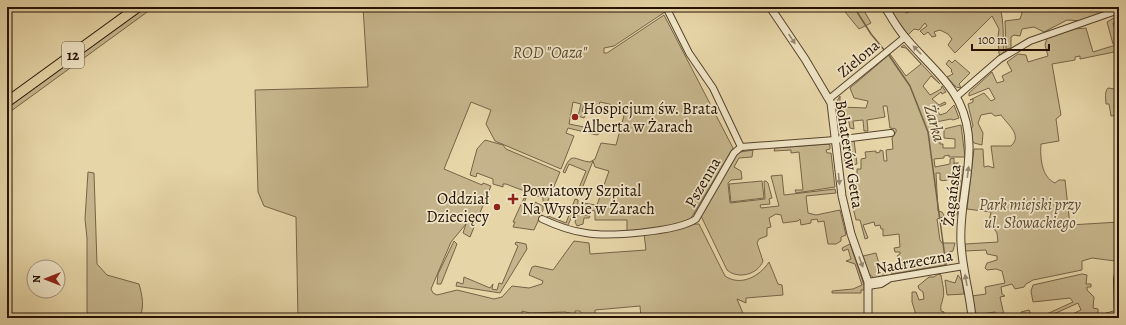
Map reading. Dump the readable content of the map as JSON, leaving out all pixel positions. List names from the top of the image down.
{
  "streets": {
    "main road": ["12"],
    "street": [
      "Zielona",
      "Bohaterów Getta",
      "Pszenna",
      "Żagańska",
      "Nadrzeczna"
    ]
  },
  "crossings": [
    ["Zielona", "Bohaterów Getta"],
    ["Zielona", "Żagańska"],
    ["Bohaterów Getta", "Pszenna"],
    ["Bohaterów Getta", "Nadrzeczna"],
    ["Żagańska", "Nadrzeczna"]
  ],
  "one_way": ["Bohaterów Getta", "Żagańska"],
  "water": ["Żarka"],
  "parks": ["ROD \"Oaza\"", "Park miejski przy ul. Słowackiego"],
  "places": {
    "other": ["Hospicjum św. Brata Alberta w Żarach", "Oddział Dziecięcy"],
    "health": ["Powiatowy Szpital Na Wyspie w Żarach"]
  },
  "scale_bar": "100 m",
  "north": "left"
}
